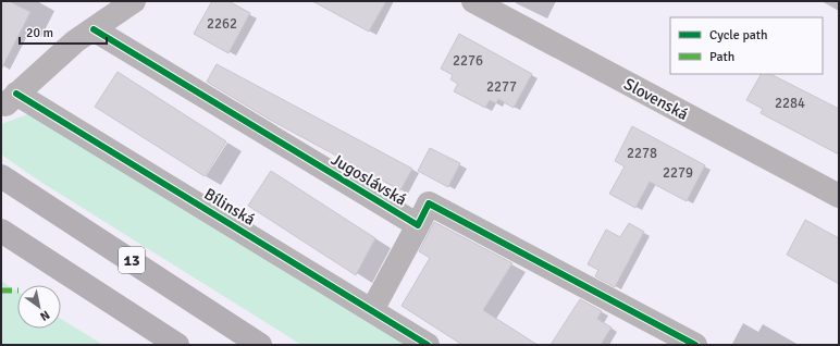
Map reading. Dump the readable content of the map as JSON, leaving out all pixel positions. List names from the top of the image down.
{
  "streets": {
    "highway": ["13"],
    "street": ["Slovenská", "Jugoslávská", "Bílinská"]
  },
  "crossings": [
    ["Jugoslávská", "Bílinská"]
  ],
  "house_numbers": [
    "2262",
    "2276",
    "2277",
    "2284",
    "2278",
    "2279"
  ],
  "legend": ["Cycle path", "Path"],
  "scale_bar": "20 m",
  "north": "bottom right"
}
